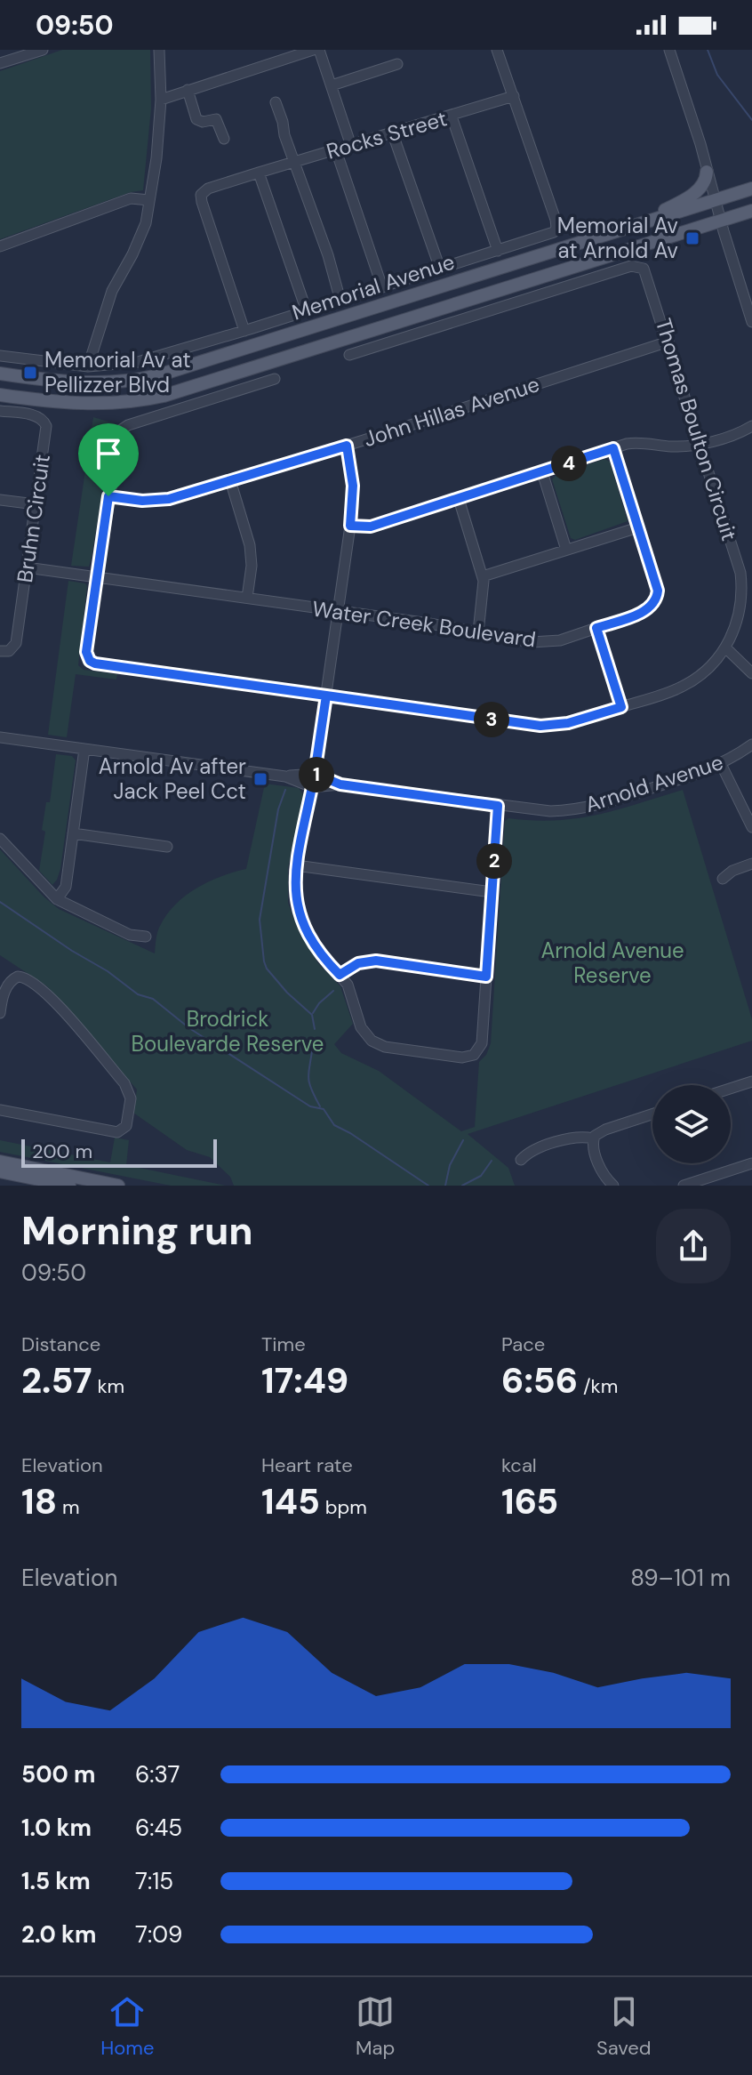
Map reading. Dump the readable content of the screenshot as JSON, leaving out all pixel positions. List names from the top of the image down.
{
  "streets": {
    "main road": ["Memorial Avenue"],
    "street": [
      "Rocks Street",
      "John Hillas Avenue",
      "Thomas Boulton Circuit",
      "Bruhn Circuit",
      "Water Creek Boulevard",
      "Arnold Avenue"
    ]
  },
  "crossings": [
    ["John Hillas Avenue", "Thomas Boulton Circuit"],
    ["Thomas Boulton Circuit", "Water Creek Boulevard"],
    ["Bruhn Circuit", "Water Creek Boulevard"]
  ],
  "parks": ["Arnold Avenue Reserve", "Brodrick Boulevarde Reserve"],
  "places": {
    "transit": ["Memorial Av at Arnold Av", "Memorial Av at Pellizzer Blvd", "Arnold Av after Jack Peel Cct"]
  },
  "scale_bar": "200 m",
  "page": {
    "status": "09:50",
    "pins": [
      "4",
      "3",
      "1",
      "2"
    ],
    "scale": "200 m",
    "heading": ["Morning run", "09:50"],
    "stats": [
      ["Distance", "2.57 km"],
      ["Time", "17:49"],
      ["Pace", "6:56 /km"],
      ["Elevation", "18 m"],
      ["Heart rate", "145 bpm"],
      ["kcal", "165"]
    ],
    "chart": ["Elevation", "89–101 m"],
    "list": [
      {
        "name": "500 m",
        "note": "6:37"
      },
      {
        "name": "1.0 km",
        "note": "6:45"
      },
      {
        "name": "1.5 km",
        "note": "7:15"
      },
      {
        "name": "2.0 km",
        "note": "7:09"
      }
    ],
    "tabs": ["Home", "Map", "Saved"]
  }
}
